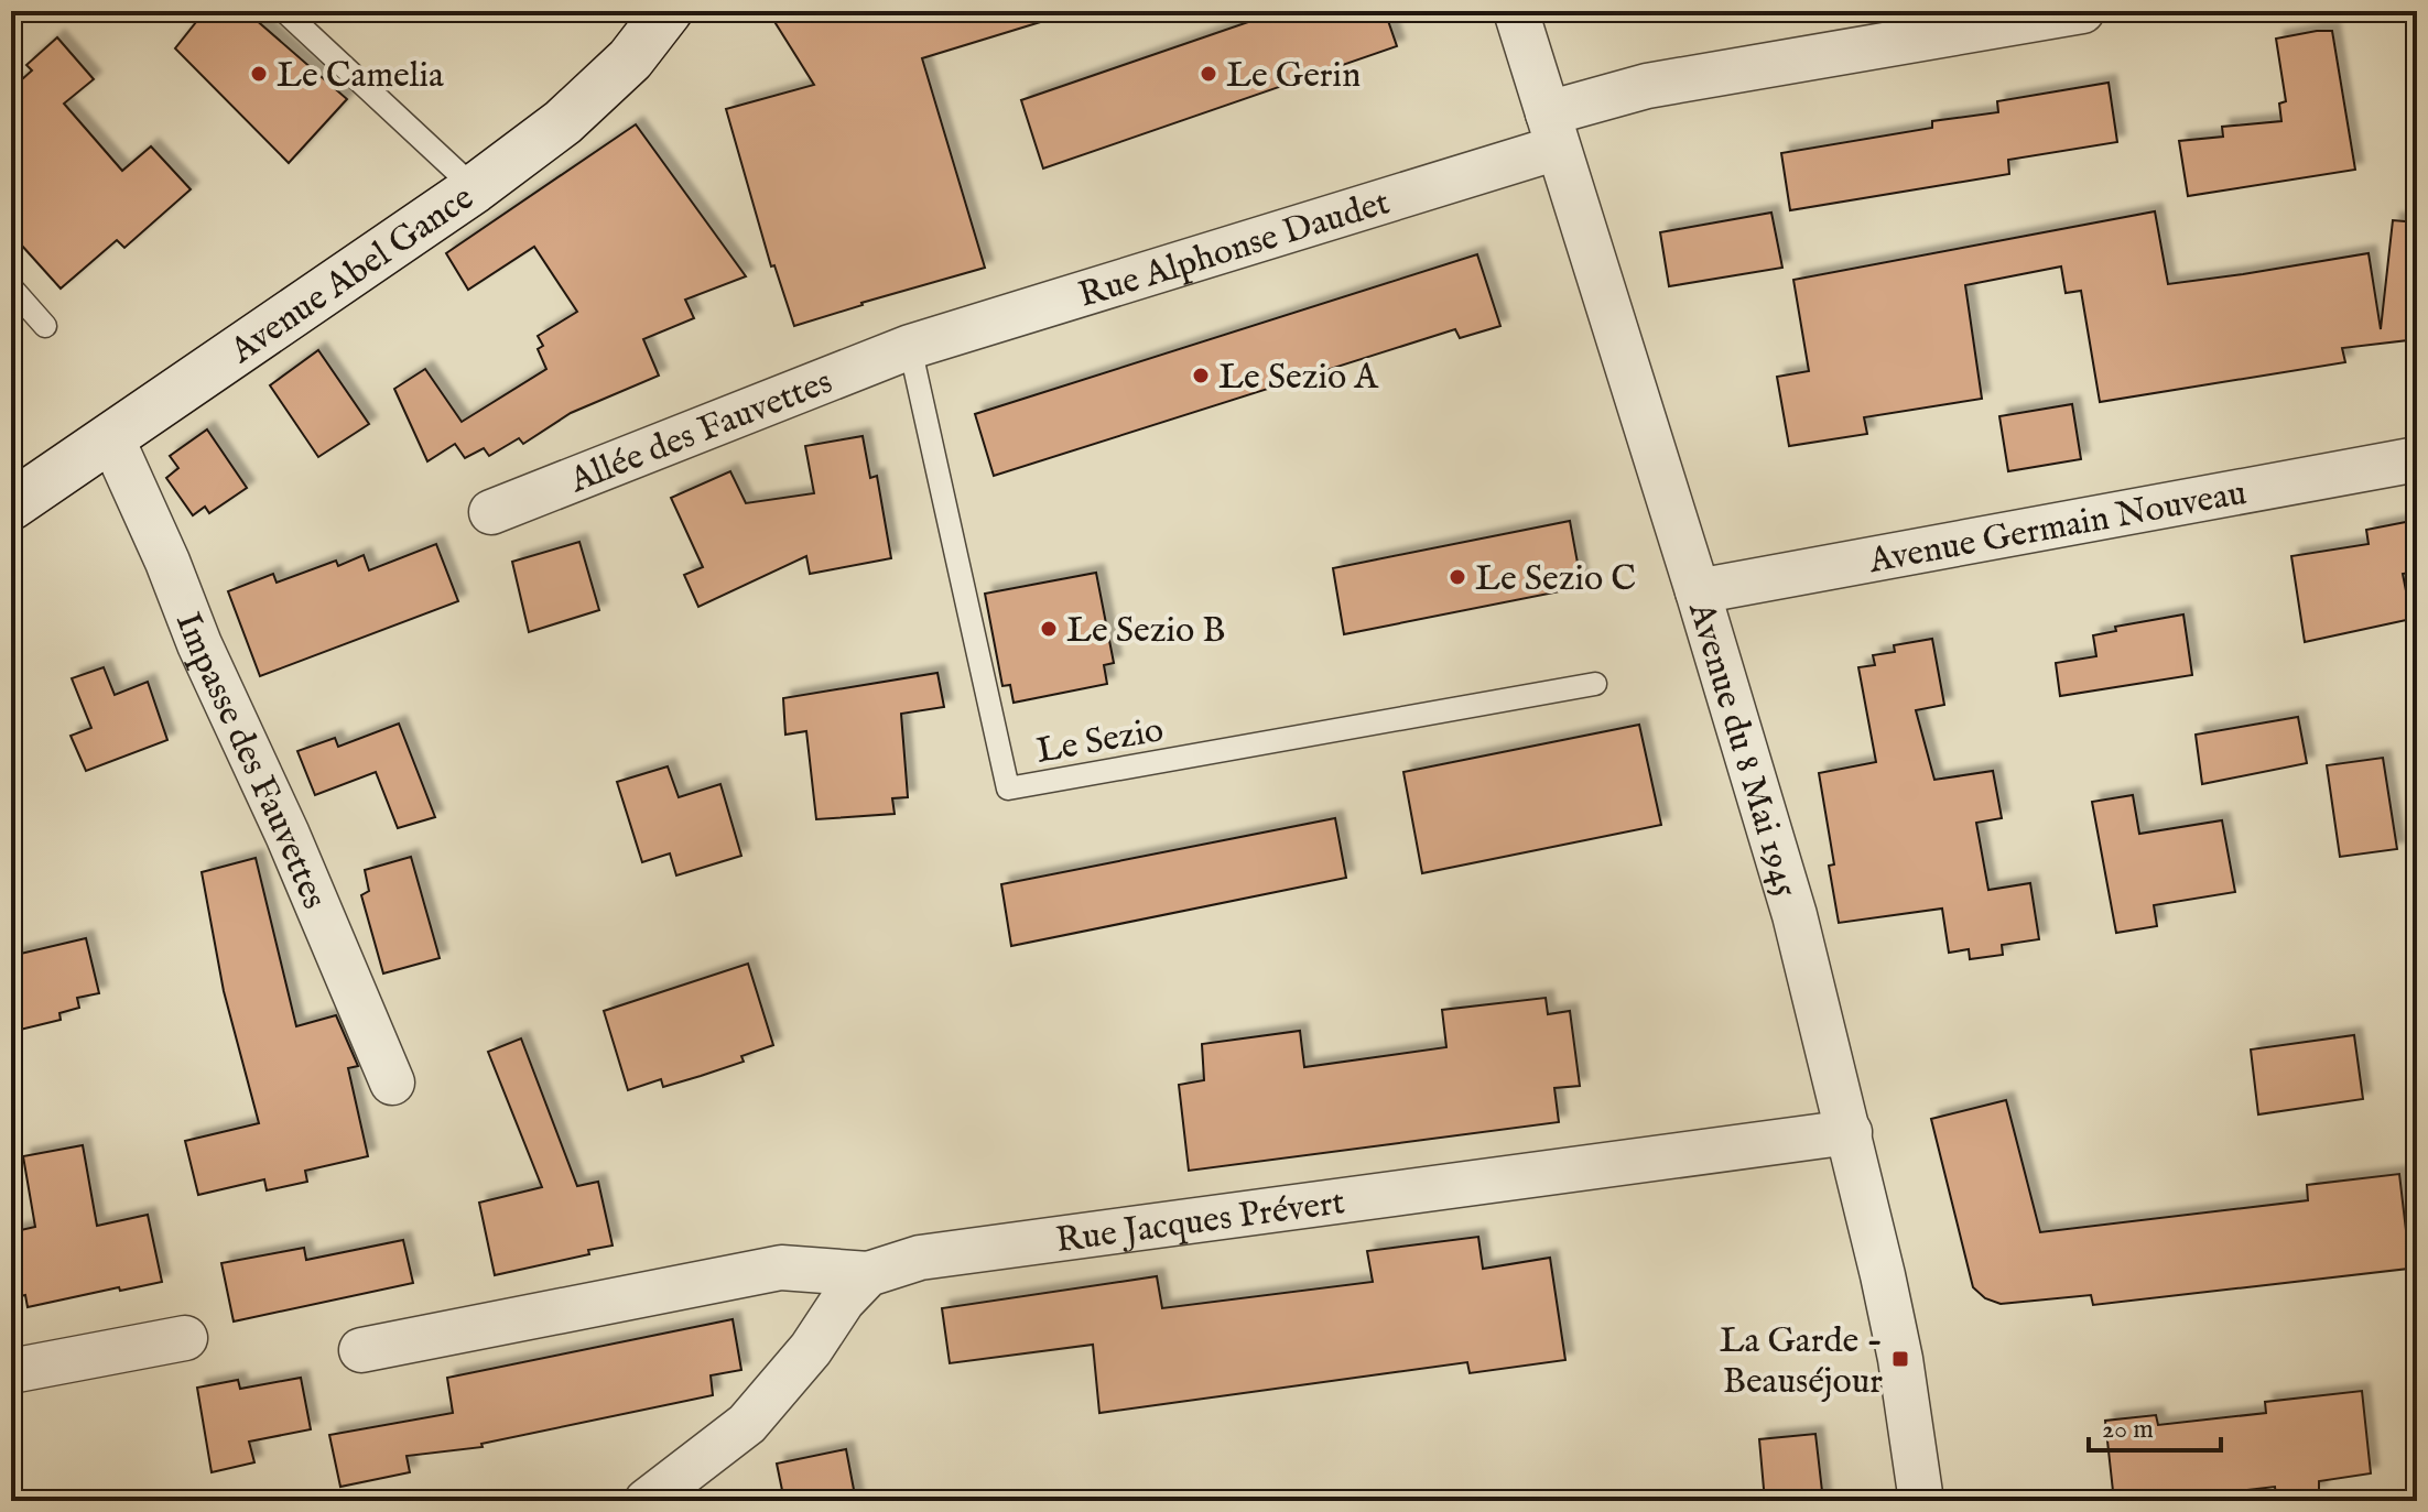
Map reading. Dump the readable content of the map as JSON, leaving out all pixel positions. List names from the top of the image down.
{
  "streets": {
    "main road": ["Avenue Abel Gance"],
    "street": [
      "Rue Alphonse Daudet",
      "Allée des Fauvettes",
      "Avenue Germain Nouveau",
      "Avenue du 8 Mai 1945",
      "Impasse des Fauvettes",
      "Rue Jacques Prévert"
    ],
    "lane": ["Le Sezio"]
  },
  "crossings": [
    ["Rue Alphonse Daudet", "Allée des Fauvettes"],
    ["Rue Alphonse Daudet", "Le Sezio"],
    ["Rue Alphonse Daudet", "Avenue du 8 Mai 1945"],
    ["Avenue Abel Gance", "Impasse des Fauvettes"],
    ["Allée des Fauvettes", "Le Sezio"],
    ["Avenue Germain Nouveau", "Avenue du 8 Mai 1945"],
    ["Avenue du 8 Mai 1945", "Rue Jacques Prévert"]
  ],
  "places": {
    "other": [
      "Le Camelia",
      "Le Gerin",
      "Le Sezio A",
      "Le Sezio C",
      "Le Sezio B"
    ],
    "transit": ["La Garde - Beauséjour"]
  },
  "scale_bar": "20 m"
}
